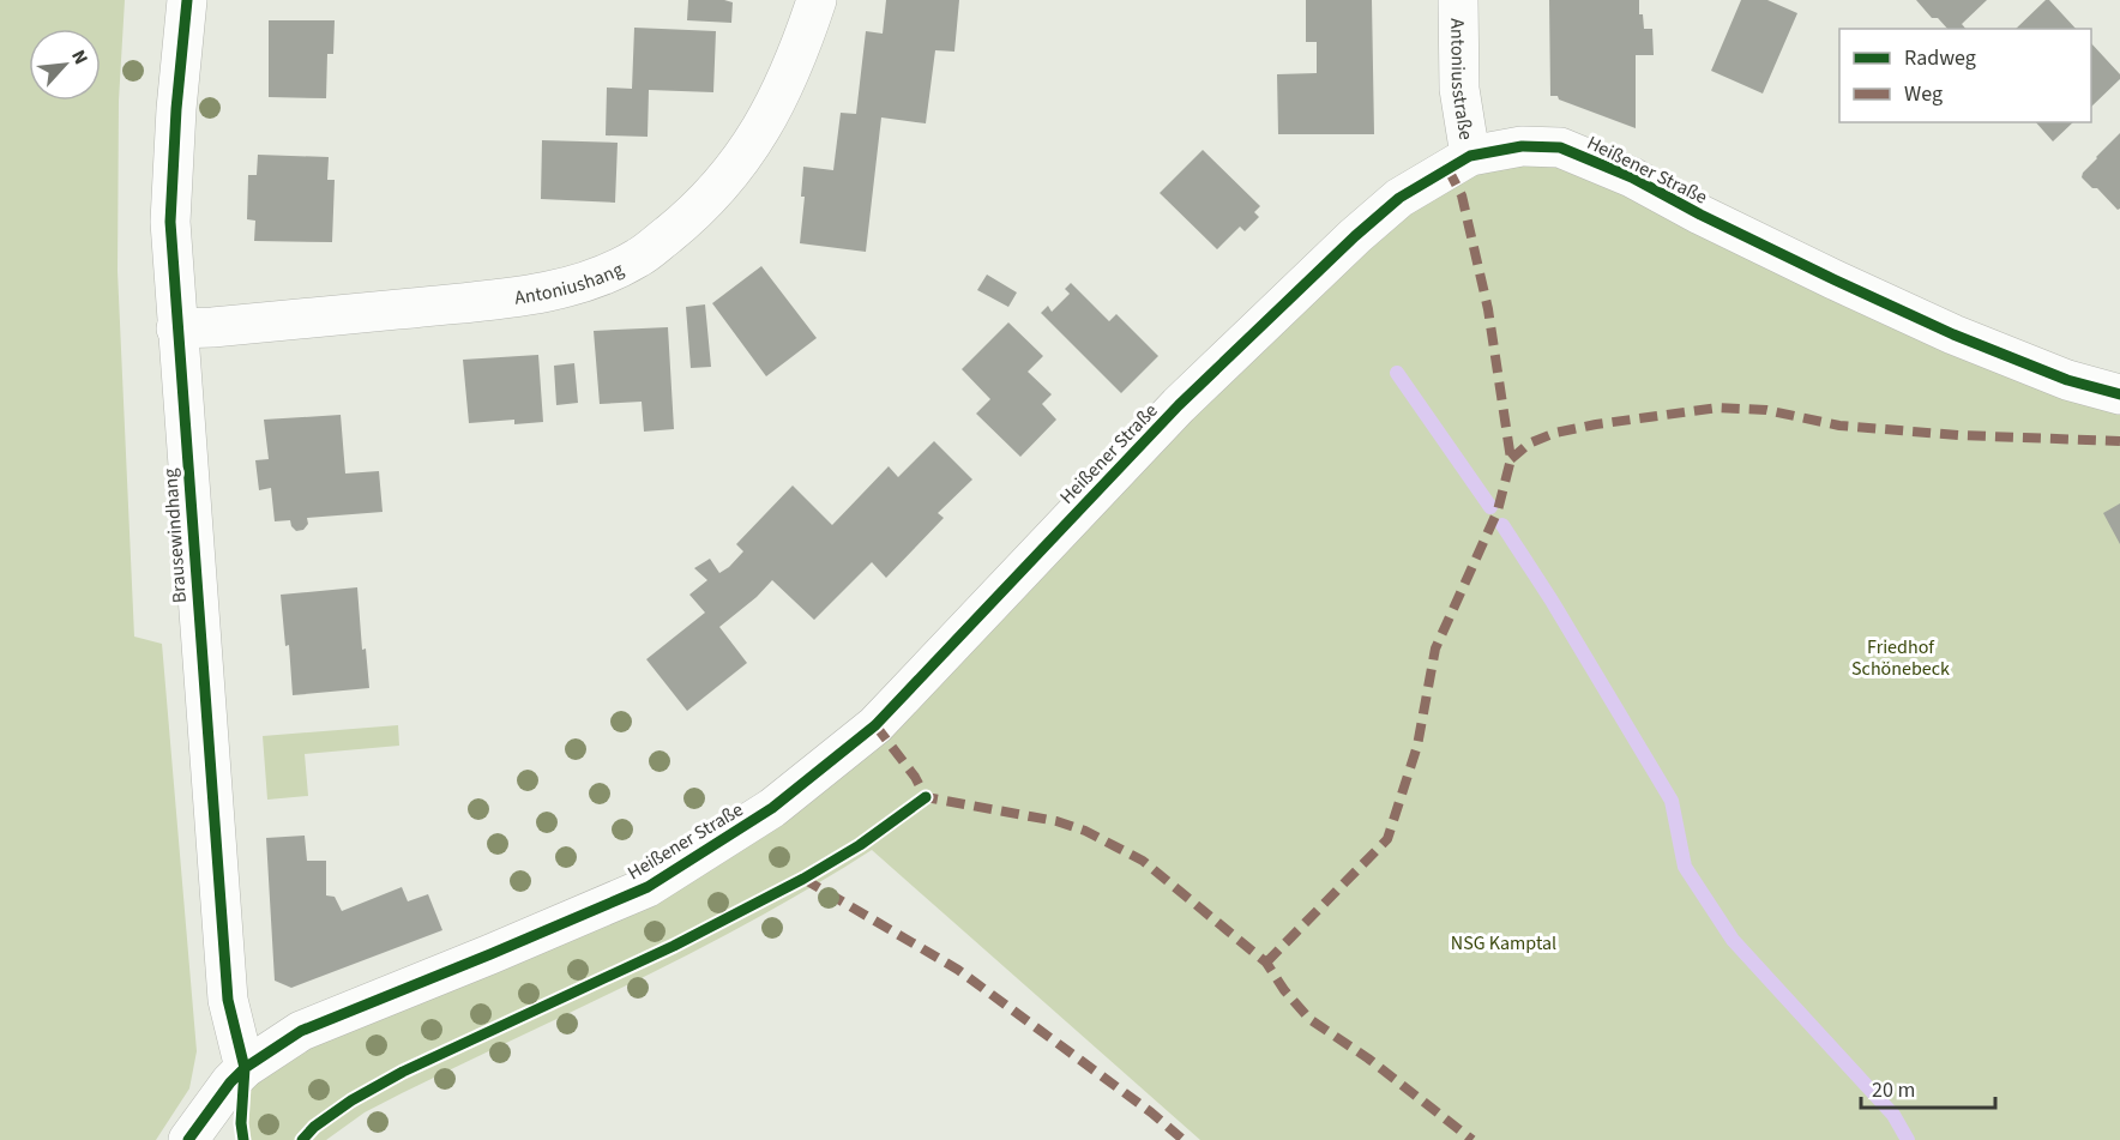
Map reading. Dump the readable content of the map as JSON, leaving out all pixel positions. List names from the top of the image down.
{
  "streets": {
    "street": [
      "Antoniusstraße",
      "Heißener Straße",
      "Antoniushang",
      "Brausewindhang"
    ]
  },
  "crossings": [
    ["Antoniusstraße", "Heißener Straße"],
    ["Heißener Straße", "Brausewindhang"],
    ["Antoniushang", "Brausewindhang"]
  ],
  "parks": ["Friedhof Schönebeck", "NSG Kamptal"],
  "legend": ["Radweg", "Weg"],
  "scale_bar": "20 m",
  "north": "top right"
}
